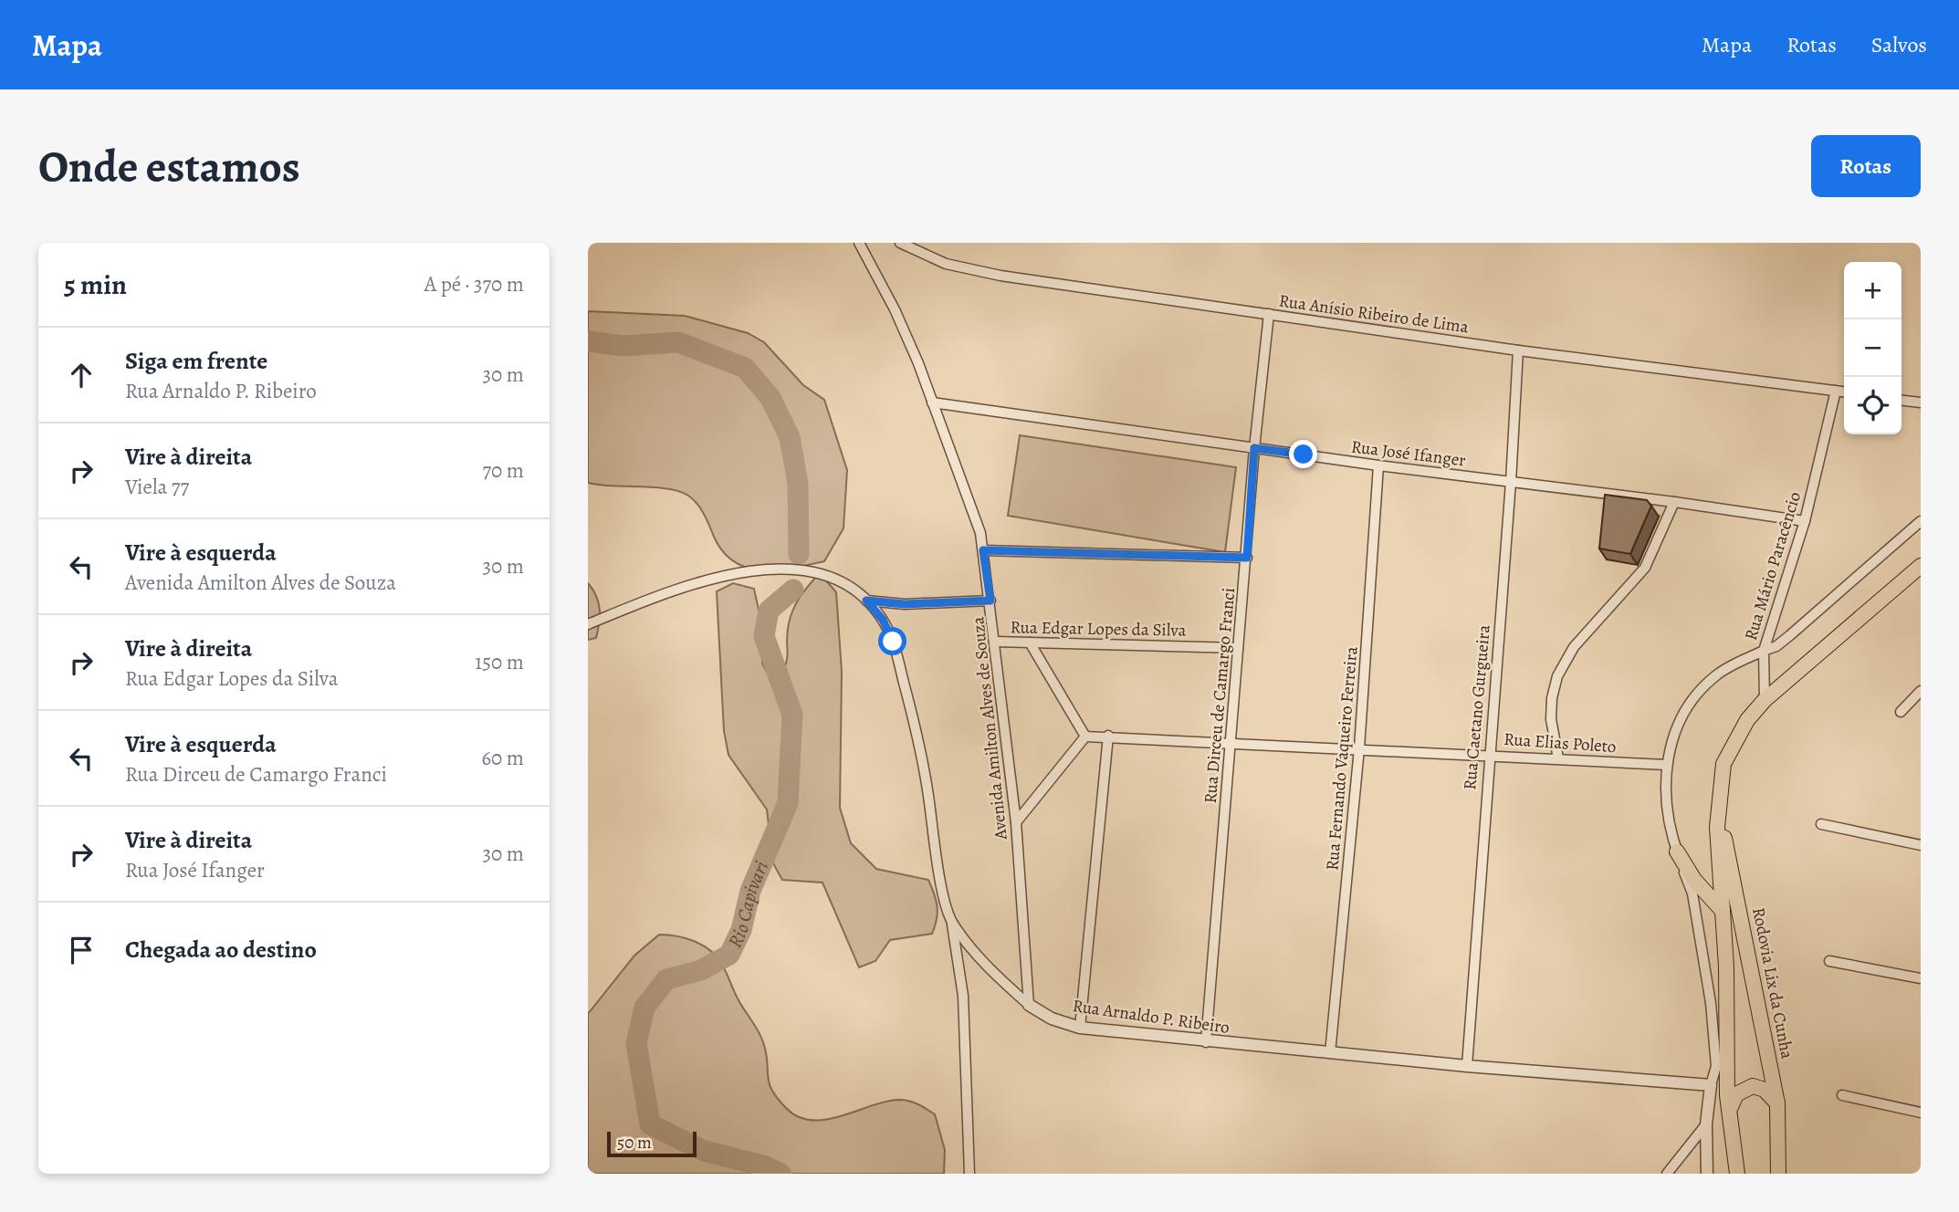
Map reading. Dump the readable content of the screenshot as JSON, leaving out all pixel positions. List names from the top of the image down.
{
  "streets": {
    "main road": ["Rodovia Lix da Cunha"],
    "street": [
      "Rua Anísio Ribeiro de Lima",
      "Rua José Ifanger",
      "Rua Mário Paracêncio",
      "Rua Edgar Lopes da Silva",
      "Rua Dirceu de Camargo Franci",
      "Rua Caetano Gurgueira",
      "Avenida Amilton Alves de Souza",
      "Rua Elias Poleto",
      "Rua Fernando Vaqueiro Ferreira",
      "Rua Arnaldo P. Ribeiro"
    ]
  },
  "crossings": [
    ["Rua Anísio Ribeiro de Lima", "Rua Mário Paracêncio"],
    ["Rua Anísio Ribeiro de Lima", "Rua Dirceu de Camargo Franci"],
    ["Rua Anísio Ribeiro de Lima", "Rua Caetano Gurgueira"],
    ["Rua José Ifanger", "Rua Mário Paracêncio"],
    ["Rua José Ifanger", "Rua Dirceu de Camargo Franci"],
    ["Rua José Ifanger", "Rua Caetano Gurgueira"],
    ["Rua José Ifanger", "Avenida Amilton Alves de Souza"],
    ["Rua José Ifanger", "Rua Fernando Vaqueiro Ferreira"],
    ["Rua Mário Paracêncio", "Rua Elias Poleto"],
    ["Rua Mário Paracêncio", "Rua Arnaldo P. Ribeiro"],
    ["Rua Edgar Lopes da Silva", "Rua Dirceu de Camargo Franci"],
    ["Rua Edgar Lopes da Silva", "Avenida Amilton Alves de Souza"],
    ["Rua Dirceu de Camargo Franci", "Rua Elias Poleto"],
    ["Rua Dirceu de Camargo Franci", "Rua Arnaldo P. Ribeiro"],
    ["Rua Caetano Gurgueira", "Rua Elias Poleto"],
    ["Rua Caetano Gurgueira", "Rua Arnaldo P. Ribeiro"],
    ["Avenida Amilton Alves de Souza", "Rua Arnaldo P. Ribeiro"],
    ["Rua Elias Poleto", "Rua Fernando Vaqueiro Ferreira"],
    ["Rua Fernando Vaqueiro Ferreira", "Rua Arnaldo P. Ribeiro"]
  ],
  "water": ["Rio Capivari"],
  "scale_bar": "50 m",
  "page": {
    "header": "Mapa",
    "nav": ["Mapa", "Rotas", "Salvos"],
    "buttons": "Rotas",
    "title": "Onde estamos",
    "heading": ["5 min", "A pé · 370 m"],
    "map_buttons": ["+", "−"],
    "list": [
      ["Siga em frente", "Rua Arnaldo P. Ribeiro", "30 m"],
      ["Vire à direita", "Viela 77", "70 m"],
      ["Vire à esquerda", "Avenida Amilton Alves de Souza", "30 m"],
      ["Vire à direita", "Rua Edgar Lopes da Silva", "150 m"],
      ["Vire à esquerda", "Rua Dirceu de Camargo Franci", "60 m"],
      ["Vire à direita", "Rua José Ifanger", "30 m"],
      "Chegada ao destino"
    ],
    "scale": "50 m"
  }
}
